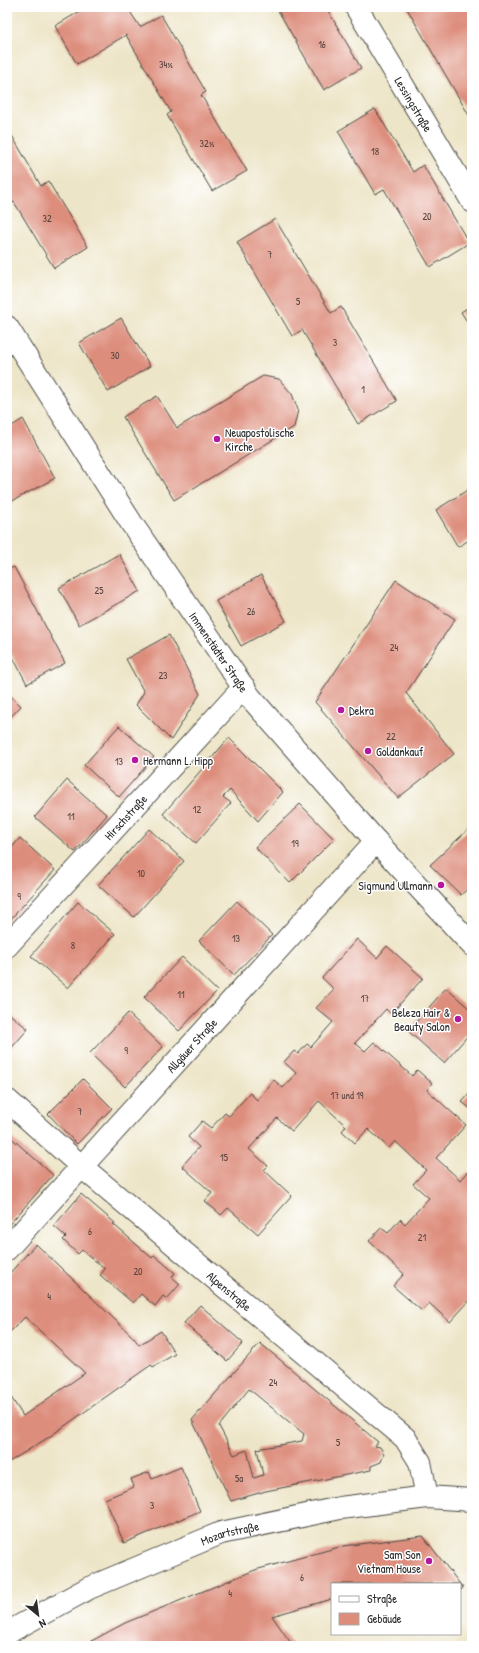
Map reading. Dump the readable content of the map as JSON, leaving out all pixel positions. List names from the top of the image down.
{
  "streets": {
    "street": [
      "Lessingstraße",
      "Immenstädter Straße",
      "Hirschstraße",
      "Allgäuer Straße",
      "Alpenstraße",
      "Mozartstraße"
    ]
  },
  "crossings": [
    ["Immenstädter Straße", "Hirschstraße"],
    ["Immenstädter Straße", "Allgäuer Straße"],
    ["Allgäuer Straße", "Alpenstraße"],
    ["Alpenstraße", "Mozartstraße"]
  ],
  "places": [
    "Neuapostolische Kirche",
    "Dekra",
    "Goldankauf",
    "Hermann L. Hipp",
    "Sigmund Ullmann",
    "Beleza Hair & Beauty Salon",
    "Sam Son Vietnam House"
  ],
  "house_numbers": [
    "16",
    "34½",
    "32½",
    "18",
    "20",
    "32",
    "7",
    "5",
    "3",
    "30",
    "1",
    "25",
    "26",
    "24",
    "23",
    "22",
    "13",
    "12",
    "11",
    "19",
    "10",
    "9",
    "13",
    "8",
    "11",
    "17",
    "9",
    "17 und 19",
    "7",
    "15",
    "6",
    "21",
    "20",
    "4",
    "24",
    "5",
    "5a",
    "3",
    "6",
    "4"
  ],
  "legend": ["Straße", "Gebäude"],
  "north": "bottom right"
}
